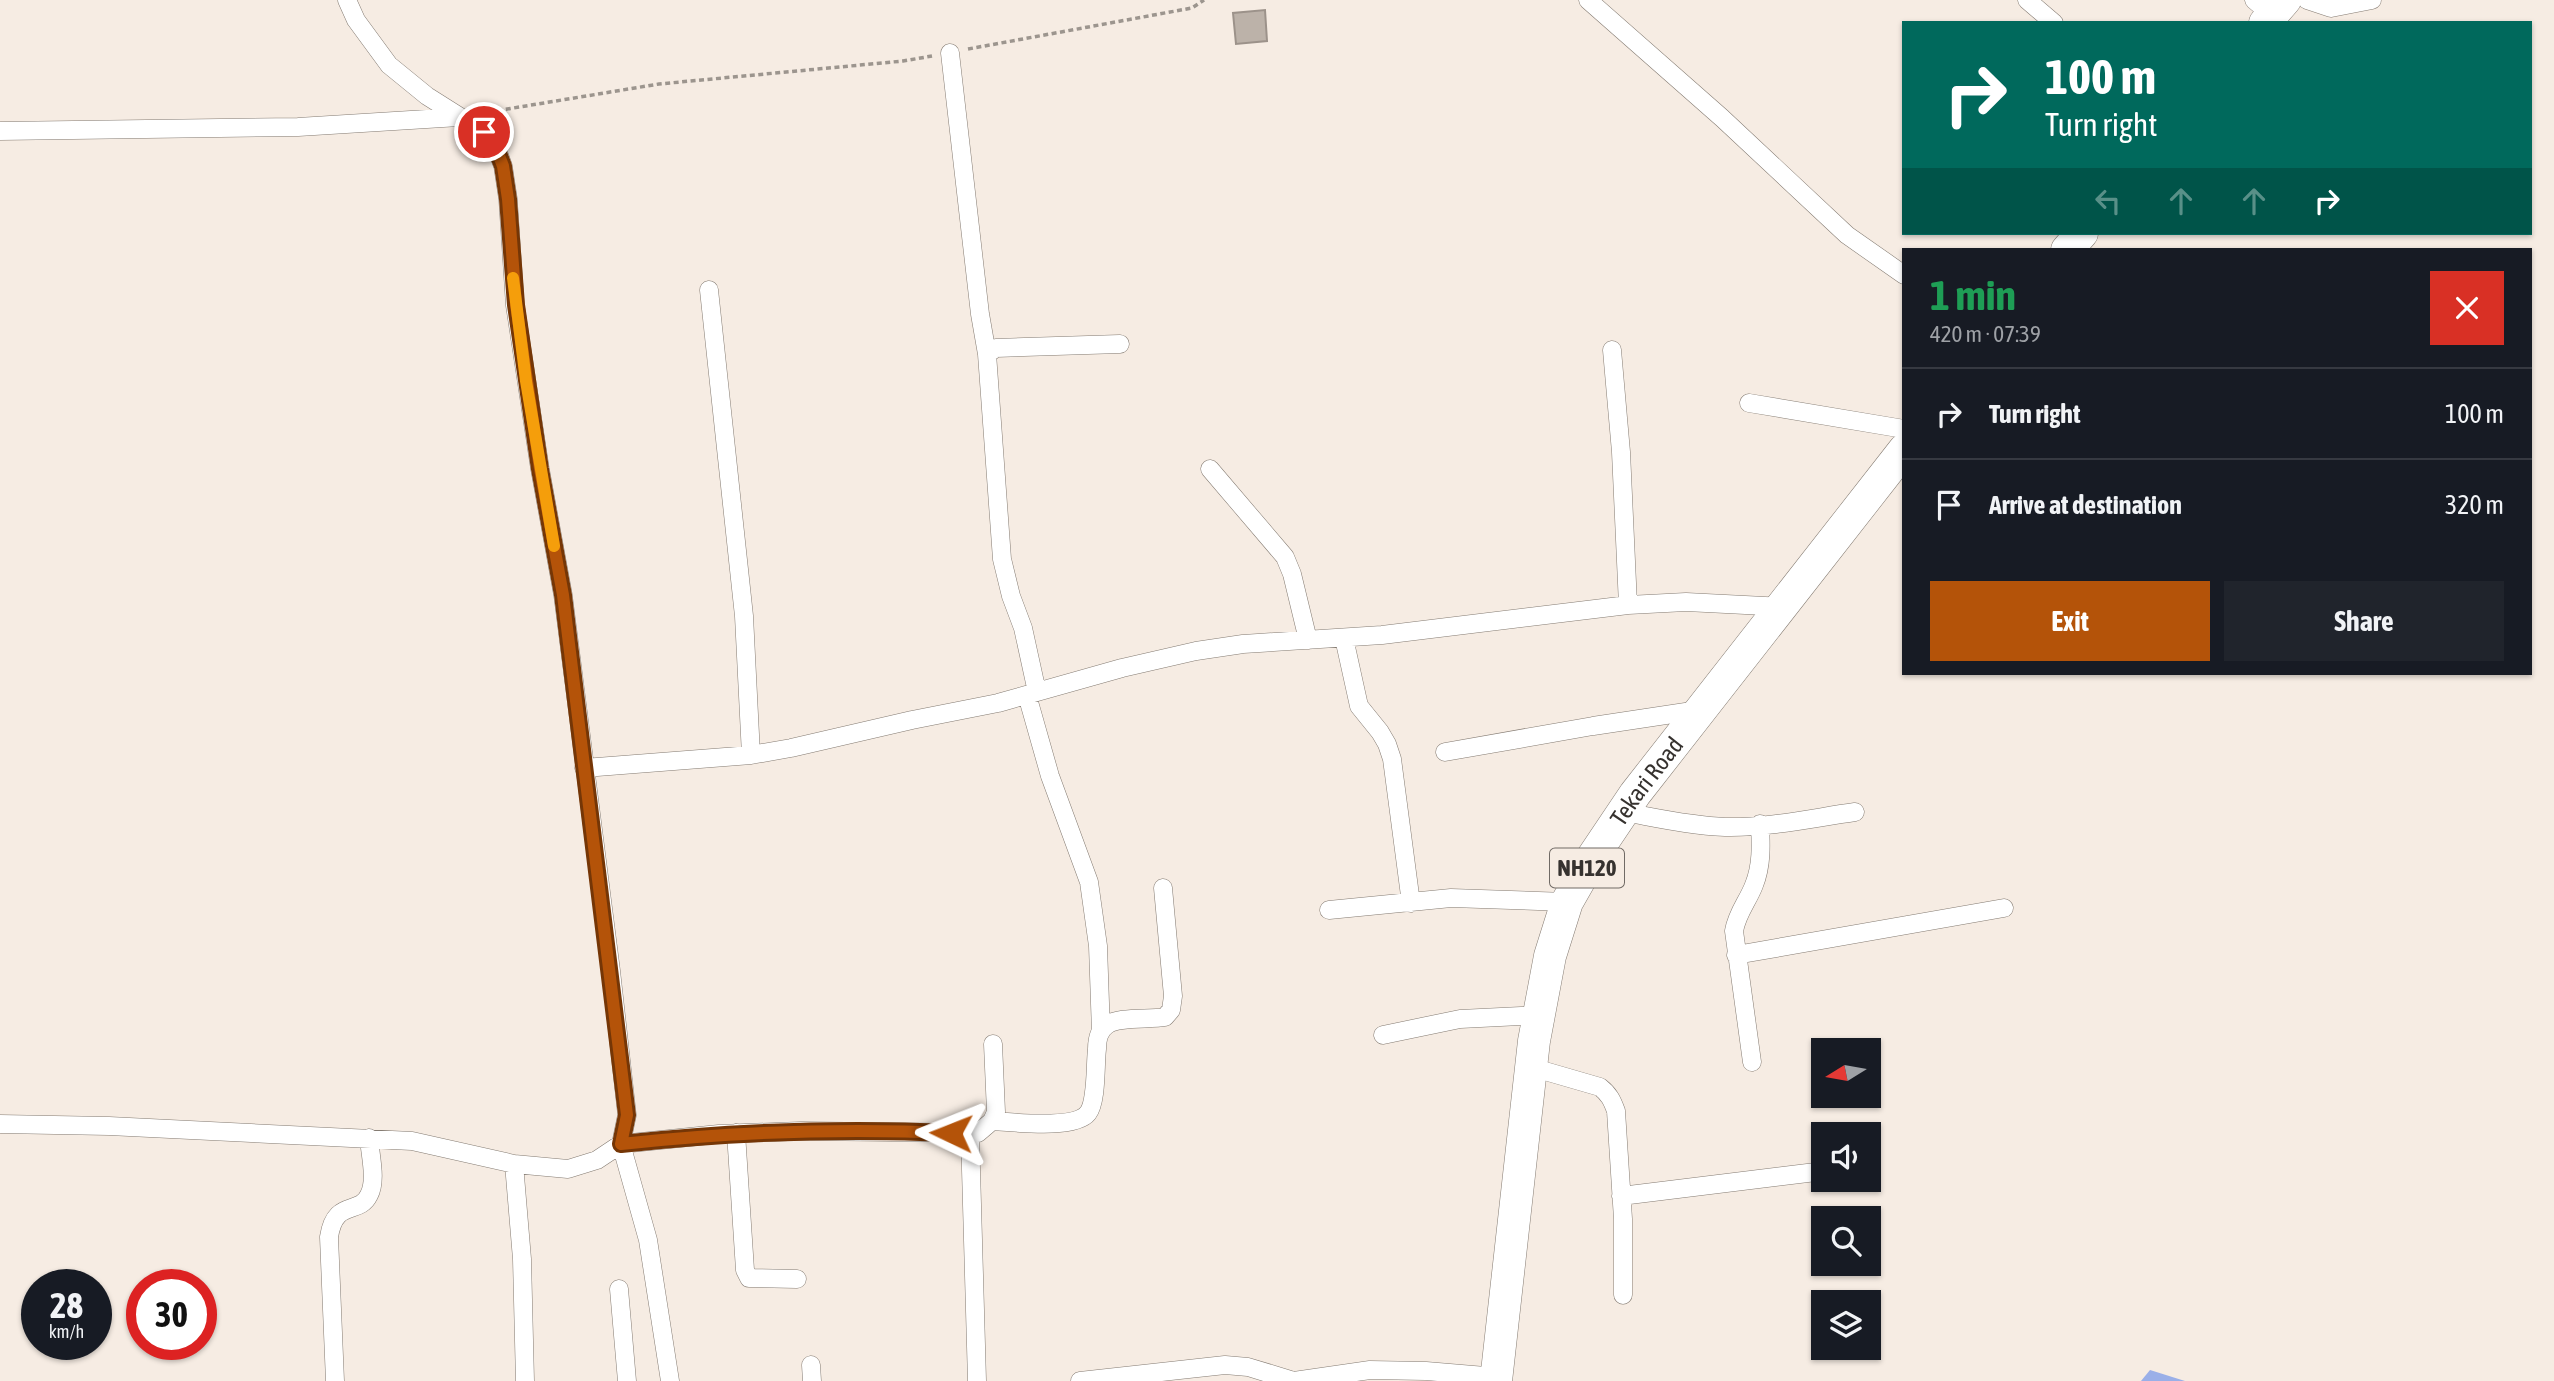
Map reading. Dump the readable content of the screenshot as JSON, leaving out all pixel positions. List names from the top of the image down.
{
  "streets": {
    "highway": ["Tekari Road", "NH120"]
  },
  "north": "left",
  "page": {
    "turn": ["100 m", "Turn right"],
    "heading": ["1 min", "420 m · 07:39"],
    "list": [
      {
        "name": "Turn right",
        "value": "100 m"
      },
      {
        "name": "Arrive at destination",
        "value": "320 m"
      }
    ],
    "buttons": ["Exit", "Share"],
    "speed": "28 km/h",
    "limit": "30"
  }
}
